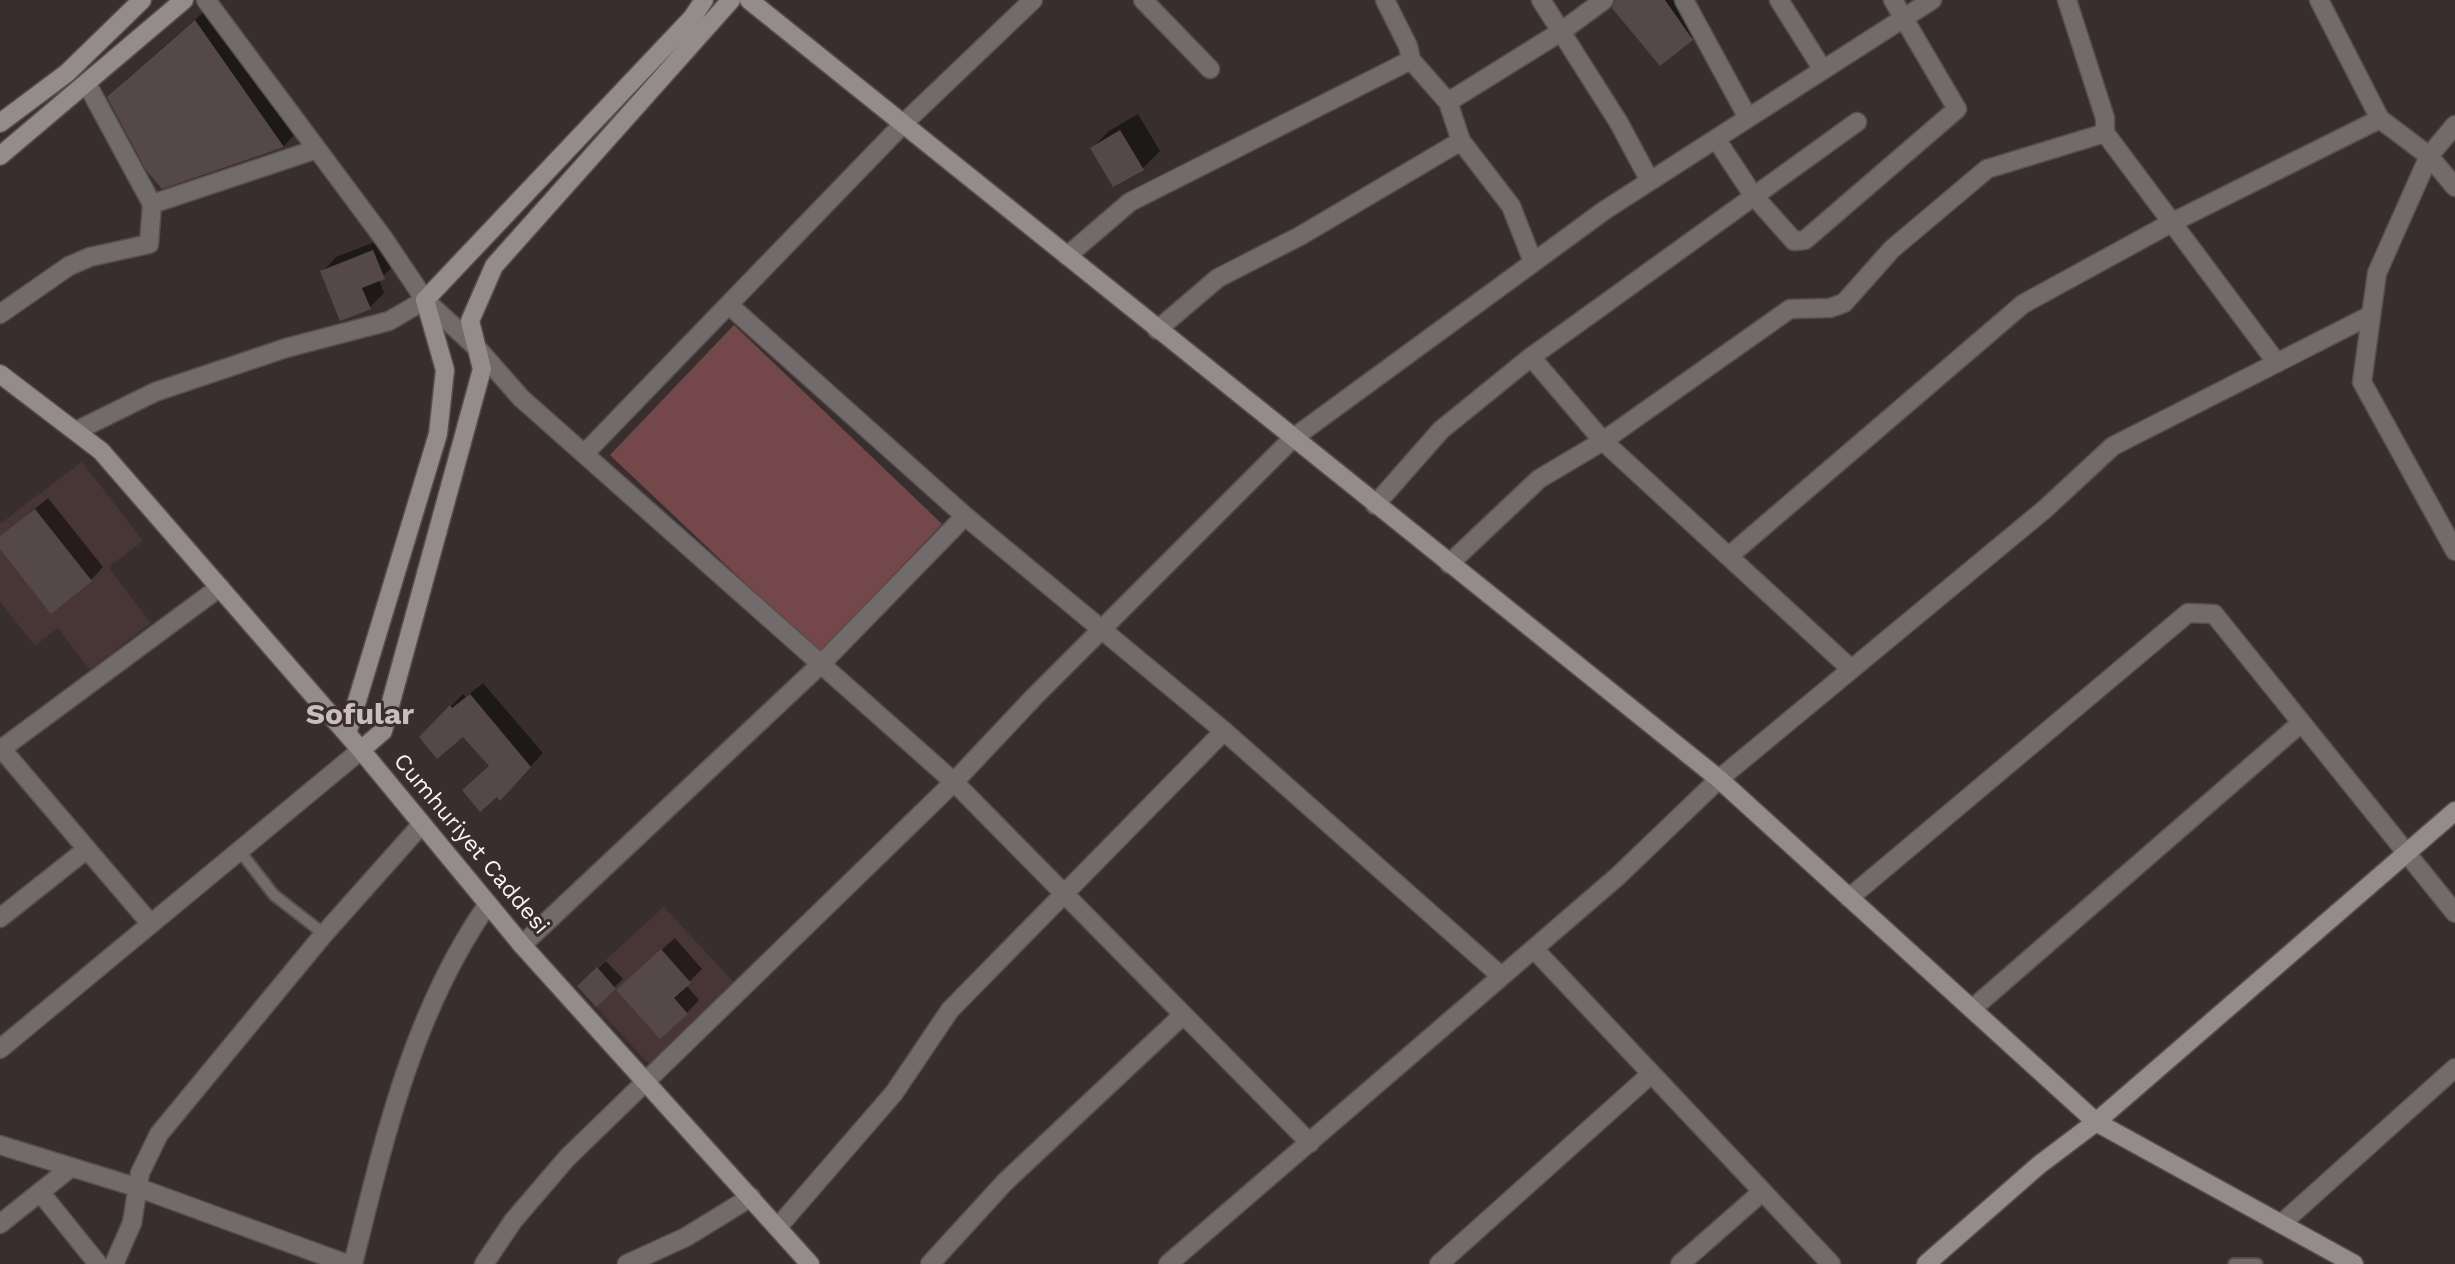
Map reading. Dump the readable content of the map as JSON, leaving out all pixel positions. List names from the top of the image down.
{
  "streets": {
    "street": ["Cumhuriyet Caddesi"]
  },
  "districts": ["Sofular"]
}
